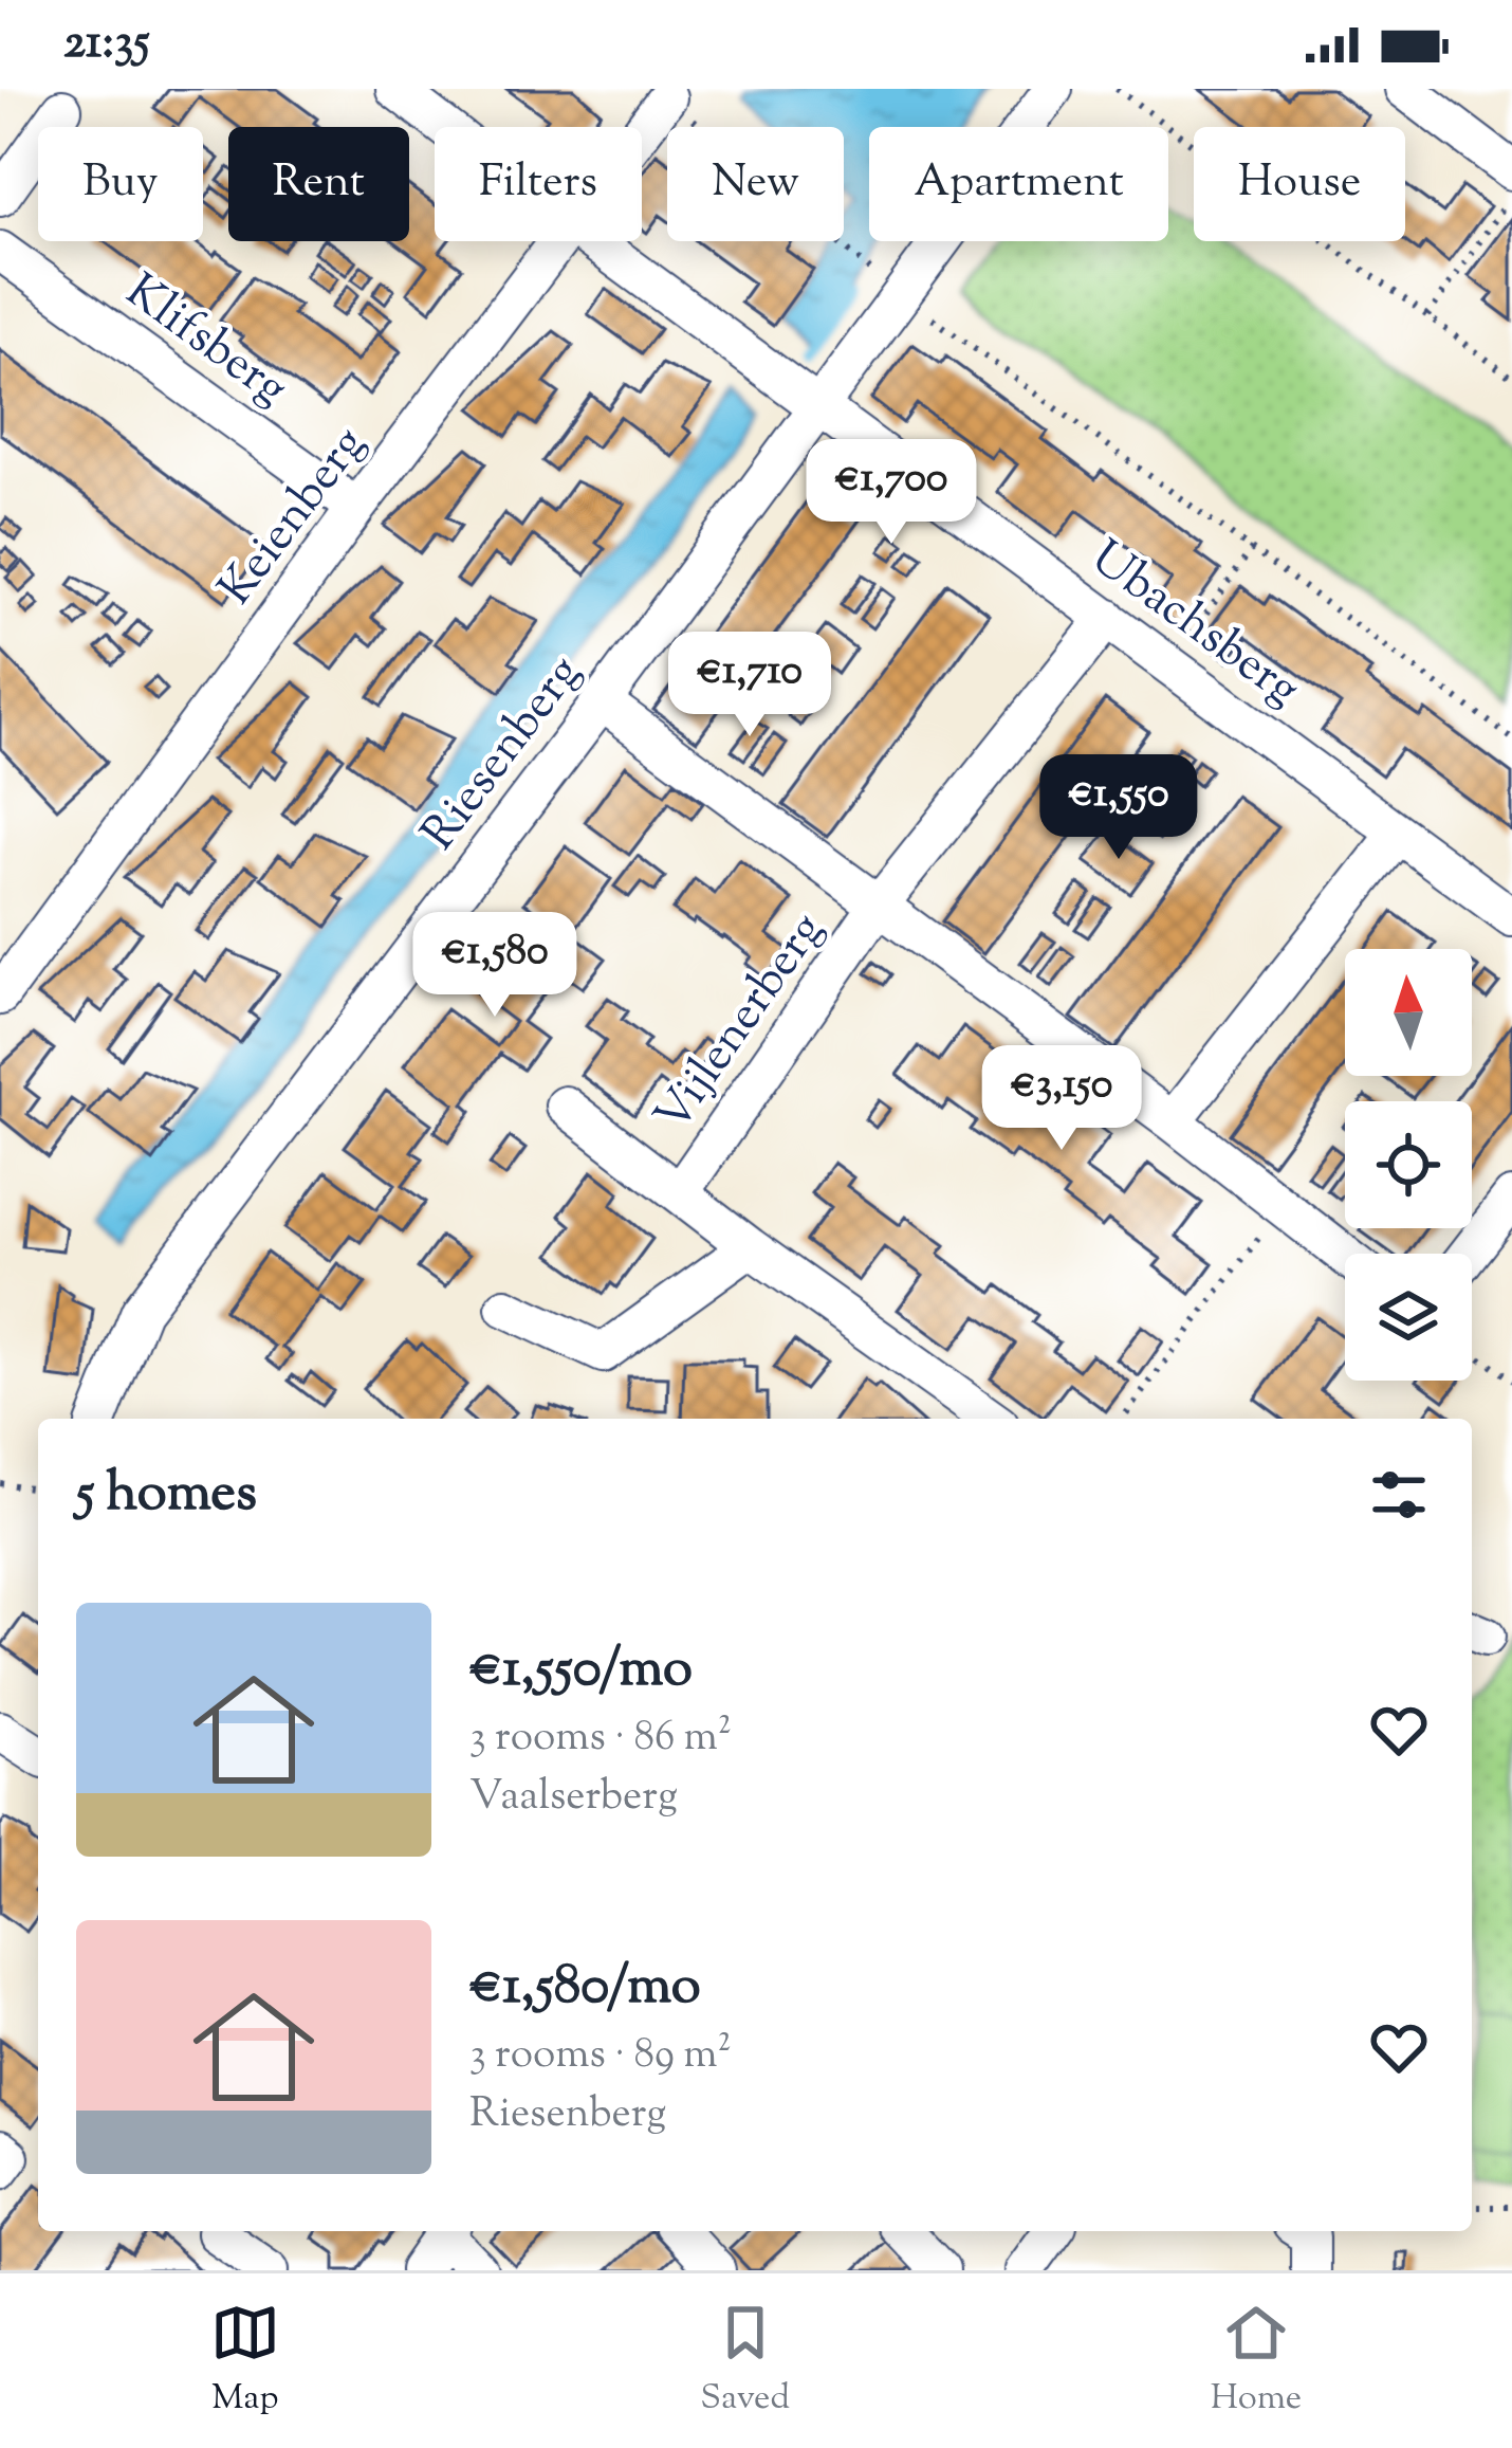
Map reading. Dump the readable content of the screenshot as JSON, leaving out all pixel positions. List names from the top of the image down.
{
  "streets": {
    "street": [
      "Klifsberg",
      "Keienberg",
      "Ubachsberg",
      "Riesenberg",
      "Vijlenerberg"
    ]
  },
  "crossings": [
    ["Klifsberg", "Keienberg"],
    ["Ubachsberg", "Riesenberg"],
    ["Ubachsberg", "Vijlenerberg"]
  ],
  "north": "top",
  "page": {
    "status": "21:35",
    "chip": [
      "Buy",
      "Rent",
      "Filters",
      "New",
      "Apartment",
      "House"
    ],
    "price": [
      "€1,700",
      "€1,710",
      "€1,550",
      "€1,580",
      "€3,150"
    ],
    "heading": "5 homes",
    "list": [
      {
        "name": "€1,550/mo",
        "note": "3 rooms · 86 m² · Vaalserberg"
      },
      {
        "name": "€1,580/mo",
        "note": "3 rooms · 89 m² · Riesenberg"
      }
    ],
    "tabs": ["Map", "Saved", "Home"]
  }
}
